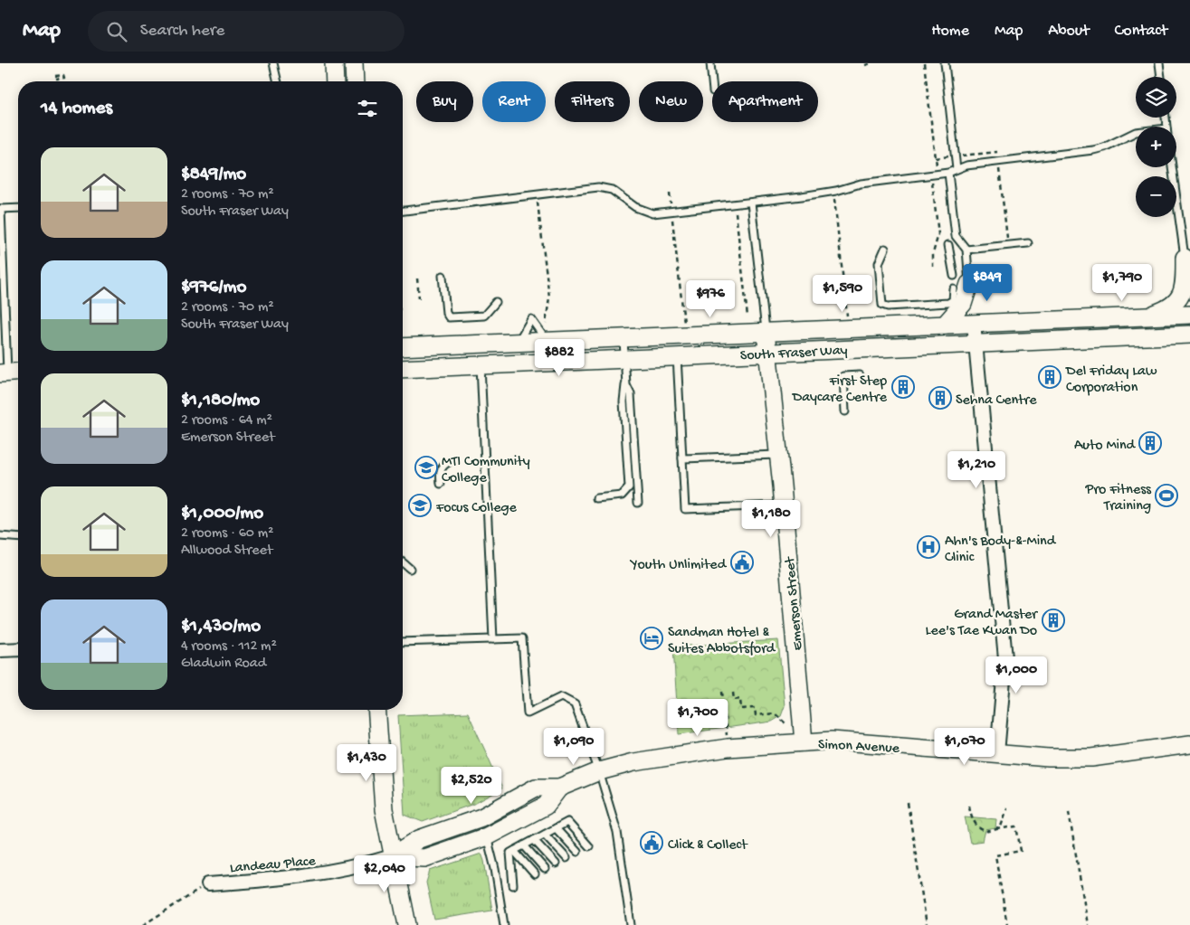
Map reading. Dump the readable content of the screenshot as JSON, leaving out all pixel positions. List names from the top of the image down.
{
  "streets": {
    "main road": ["South Fraser Way", "Emerson Street", "Simon Avenue"],
    "street": ["Landeau Place"]
  },
  "crossings": [
    ["South Fraser Way", "Emerson Street"],
    ["Emerson Street", "Simon Avenue"],
    ["Simon Avenue", "Landeau Place"]
  ],
  "places": {
    "building": [
      "Del Friday Law Corporation",
      "First Step Daycare Centre",
      "Sehna Centre",
      "Auto Mind",
      "Grand Master Lee's Tae Kwan Do"
    ],
    "school or university": ["MTI Community College", "Focus College"],
    "sports": ["Pro Fitness Training"],
    "hospital": ["Ahn's Body-&-Mind Clinic"],
    "public building": ["Youth Unlimited", "Click & Collect"],
    "hotel": ["Sandman Hotel & Suites Abbotsford"]
  },
  "page": {
    "header": "Map",
    "search": "Search here",
    "nav": [
      "Home",
      "Map",
      "About",
      "Contact"
    ],
    "map_buttons": ["+", "−"],
    "chip": [
      "Buy",
      "Rent",
      "Filters",
      "New",
      "Apartment"
    ],
    "heading": "14 homes",
    "list": [
      {
        "name": "$849/mo",
        "note": "2 rooms · 70 m² · South Fraser Way"
      },
      {
        "name": "$976/mo",
        "note": "2 rooms · 70 m² · South Fraser Way"
      },
      {
        "name": "$1,180/mo",
        "note": "2 rooms · 64 m² · Emerson Street"
      },
      {
        "name": "$1,000/mo",
        "note": "2 rooms · 60 m² · Allwood Street"
      },
      {
        "name": "$1,430/mo",
        "note": "4 rooms · 112 m² · Gladwin Road"
      }
    ],
    "price": [
      "$849",
      "$1,790",
      "$1,590",
      "$976",
      "$882",
      "$1,210",
      "$1,180",
      "$1,000",
      "$1,700",
      "$1,090",
      "$1,070",
      "$1,430",
      "$2,520",
      "$2,040"
    ]
  }
}
